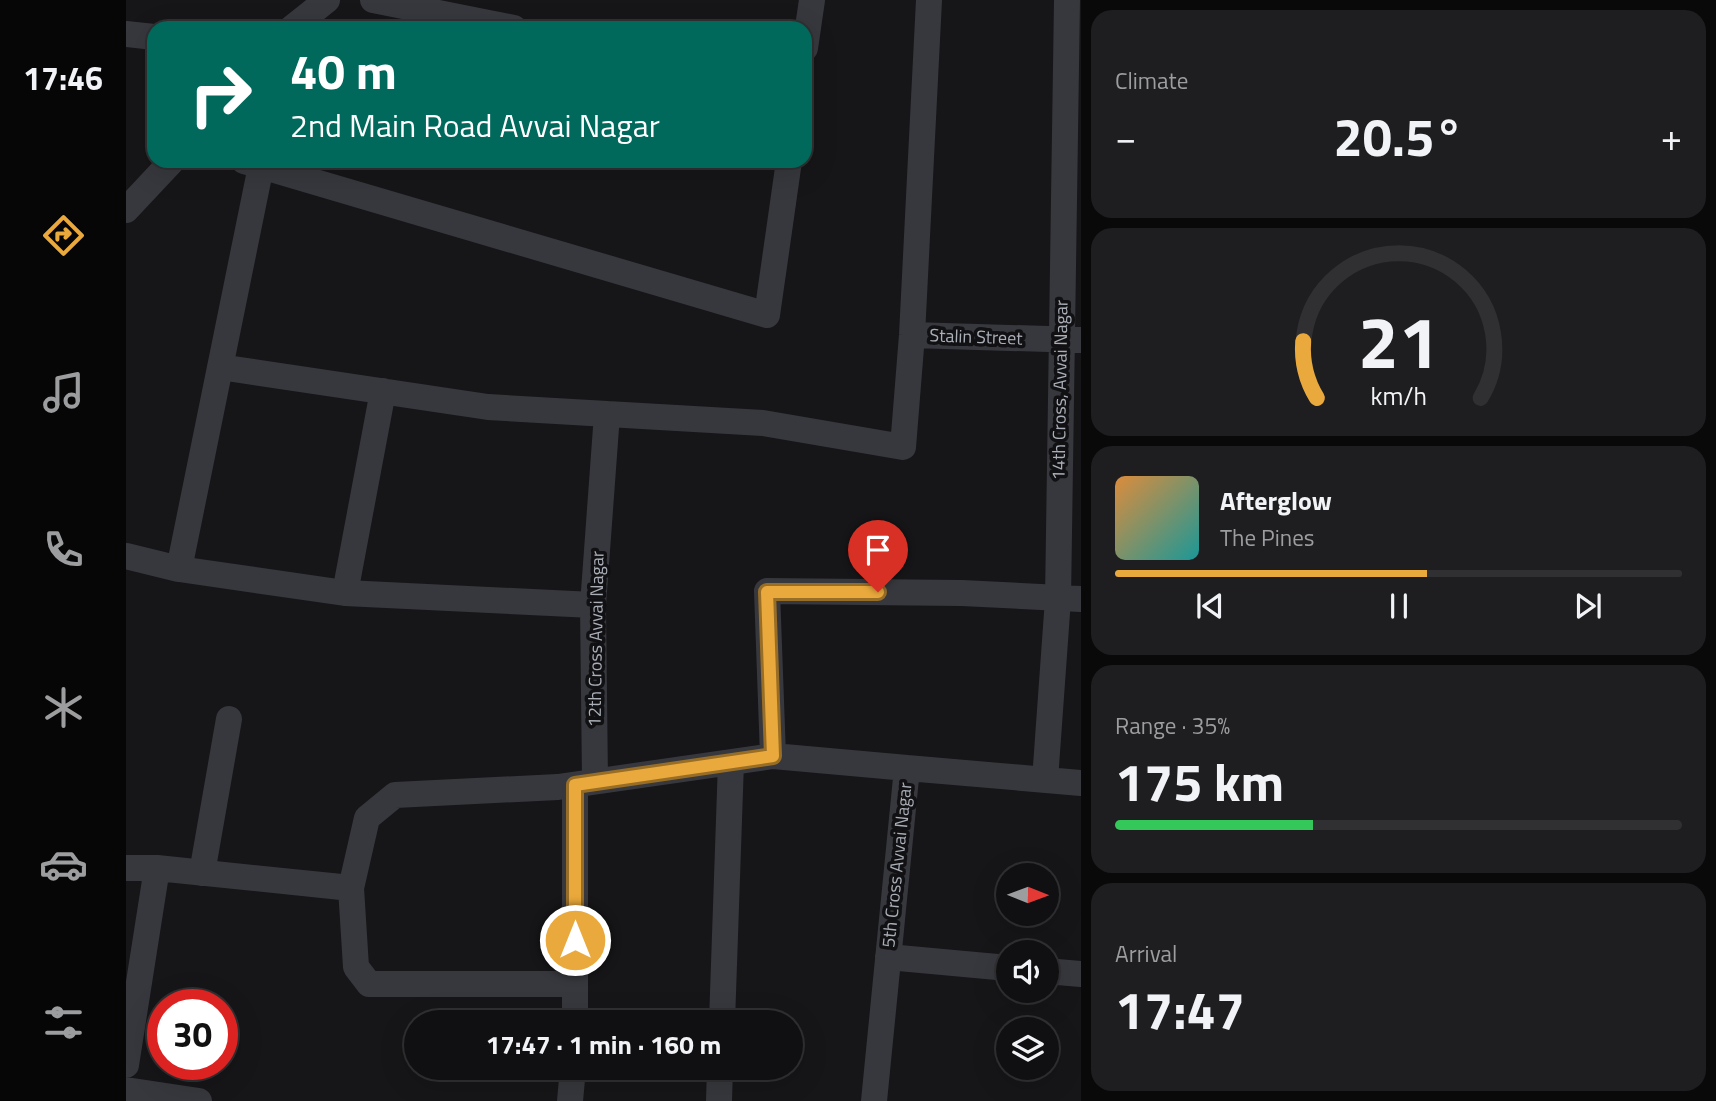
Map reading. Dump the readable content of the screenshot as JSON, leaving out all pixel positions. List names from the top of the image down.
{
  "streets": {
    "street": [
      "Stalin Street",
      "14th Cross, Avvai Nagar",
      "12th Cross Avvai Nagar",
      "5th Cross Avvai Nagar"
    ]
  },
  "crossings": [
    ["Stalin Street", "14th Cross, Avvai Nagar"],
    ["14th Cross, Avvai Nagar", "5th Cross Avvai Nagar"]
  ],
  "north": "right",
  "page": {
    "tabs": "17:46",
    "tile": [
      "Climate",
      ["Range · 35%", "175 km"],
      ["Arrival", "17:47"]
    ],
    "turn": ["40 m", "2nd Main Road Avvai Nagar"],
    "heat": ["−", "20.5°", "+"],
    "song": ["Afterglow", "The Pines"],
    "limit": "30",
    "trip": "17:47 · 1 min · 160 m",
    "gauge": ["21", "km/h"]
  }
}
